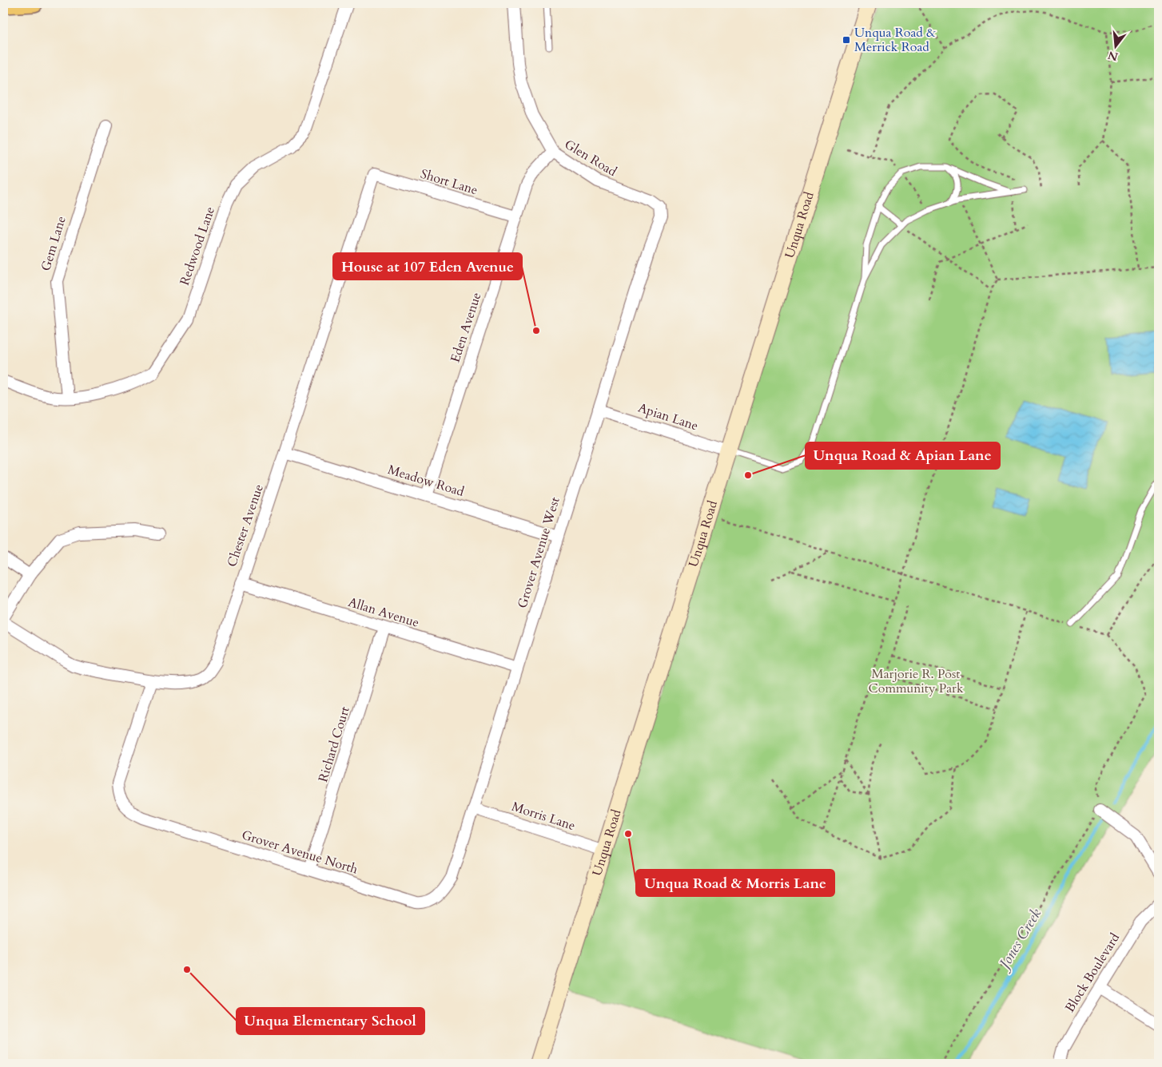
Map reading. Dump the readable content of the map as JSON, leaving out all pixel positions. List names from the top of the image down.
{
  "streets": {
    "street": [
      "Glen Road",
      "Short Lane",
      "Unqua Road",
      "Gem Lane",
      "Redwood Lane",
      "Eden Avenue",
      "Apian Lane",
      "Meadow Road",
      "Chester Avenue",
      "Grover Avenue West",
      "Allan Avenue",
      "Richard Court",
      "Morris Lane",
      "Grover Avenue North",
      "Block Boulevard"
    ]
  },
  "crossings": [
    ["Glen Road", "Eden Avenue"],
    ["Glen Road", "Grover Avenue West"],
    ["Short Lane", "Eden Avenue"],
    ["Short Lane", "Chester Avenue"],
    ["Unqua Road", "Apian Lane"],
    ["Unqua Road", "Morris Lane"],
    ["Gem Lane", "Redwood Lane"],
    ["Eden Avenue", "Meadow Road"],
    ["Apian Lane", "Grover Avenue West"],
    ["Meadow Road", "Chester Avenue"],
    ["Meadow Road", "Grover Avenue West"],
    ["Chester Avenue", "Allan Avenue"],
    ["Chester Avenue", "Grover Avenue North"],
    ["Grover Avenue West", "Allan Avenue"],
    ["Grover Avenue West", "Morris Lane"],
    ["Grover Avenue West", "Grover Avenue North"],
    ["Allan Avenue", "Richard Court"],
    ["Richard Court", "Grover Avenue North"]
  ],
  "water": ["Jones Creek"],
  "parks": ["Marjorie R. Post Community Park"],
  "places": {
    "transit": ["Unqua Road & Merrick Road"],
    "other": [
      "House at 107 Eden Avenue",
      "Unqua Road & Apian Lane",
      "Unqua Road & Morris Lane",
      "Unqua Elementary School"
    ]
  },
  "north": "bottom"
}
